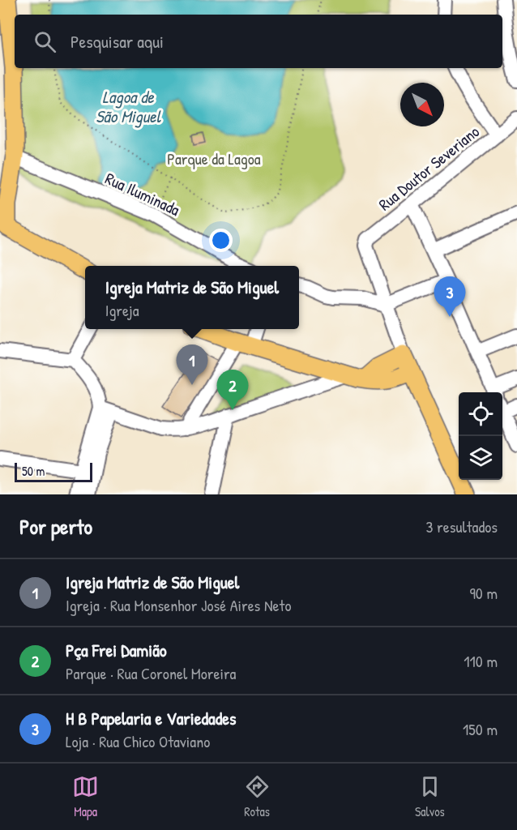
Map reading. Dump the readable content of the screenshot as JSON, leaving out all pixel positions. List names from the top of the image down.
{
  "streets": {
    "street": ["Rua Doutor Severiano", "Rua Iluminada"]
  },
  "water": ["Lagoa de São Miguel"],
  "parks": ["Parque da Lagoa"],
  "scale_bar": "50 m",
  "north": "bottom right",
  "page": {
    "search": "Pesquisar aqui",
    "popup": ["Igreja Matriz de São Miguel", "Igreja"],
    "pins": ["3", "1", "2"],
    "scale": "50 m",
    "heading": ["Por perto", "3 resultados"],
    "list": [
      {
        "mark": "1",
        "name": "Igreja Matriz de São Miguel",
        "note": "Igreja · Rua Monsenhor José Aires Neto",
        "value": "90 m"
      },
      {
        "mark": "2",
        "name": "Pça Frei Damião",
        "note": "Parque · Rua Coronel Moreira",
        "value": "110 m"
      },
      {
        "mark": "3",
        "name": "H B Papelaria e Variedades",
        "note": "Loja · Rua Chico Otaviano",
        "value": "150 m"
      }
    ],
    "nav": ["Mapa", "Rotas", "Salvos"]
  }
}
